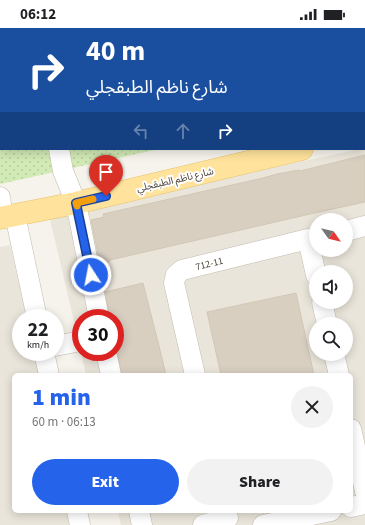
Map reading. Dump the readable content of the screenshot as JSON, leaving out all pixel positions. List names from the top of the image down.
{
  "streets": {
    "main road": ["شارع ناظم الطبقجلي"],
    "street": ["712-11"]
  },
  "north": "bottom right",
  "page": {
    "status": "06:12",
    "turn": ["40 m", "شارع ناظم الطبقجلي"],
    "speed": "22 km/h",
    "limit": "30",
    "heading": ["1 min", "60 m · 06:13"],
    "buttons": ["Exit", "Share"]
  }
}
